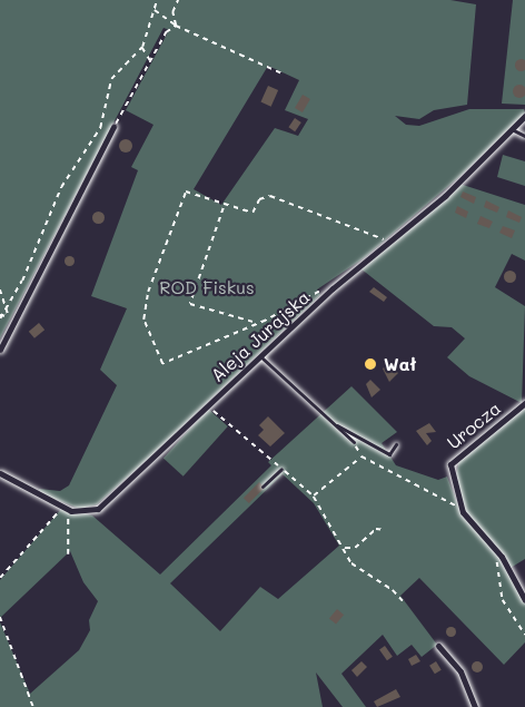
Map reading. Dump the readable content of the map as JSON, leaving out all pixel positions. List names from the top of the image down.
{
  "streets": {
    "street": ["Aleja Jurajska", "Urocza"]
  },
  "parks": ["ROD Fiskus"],
  "places": ["Wał"]
}
